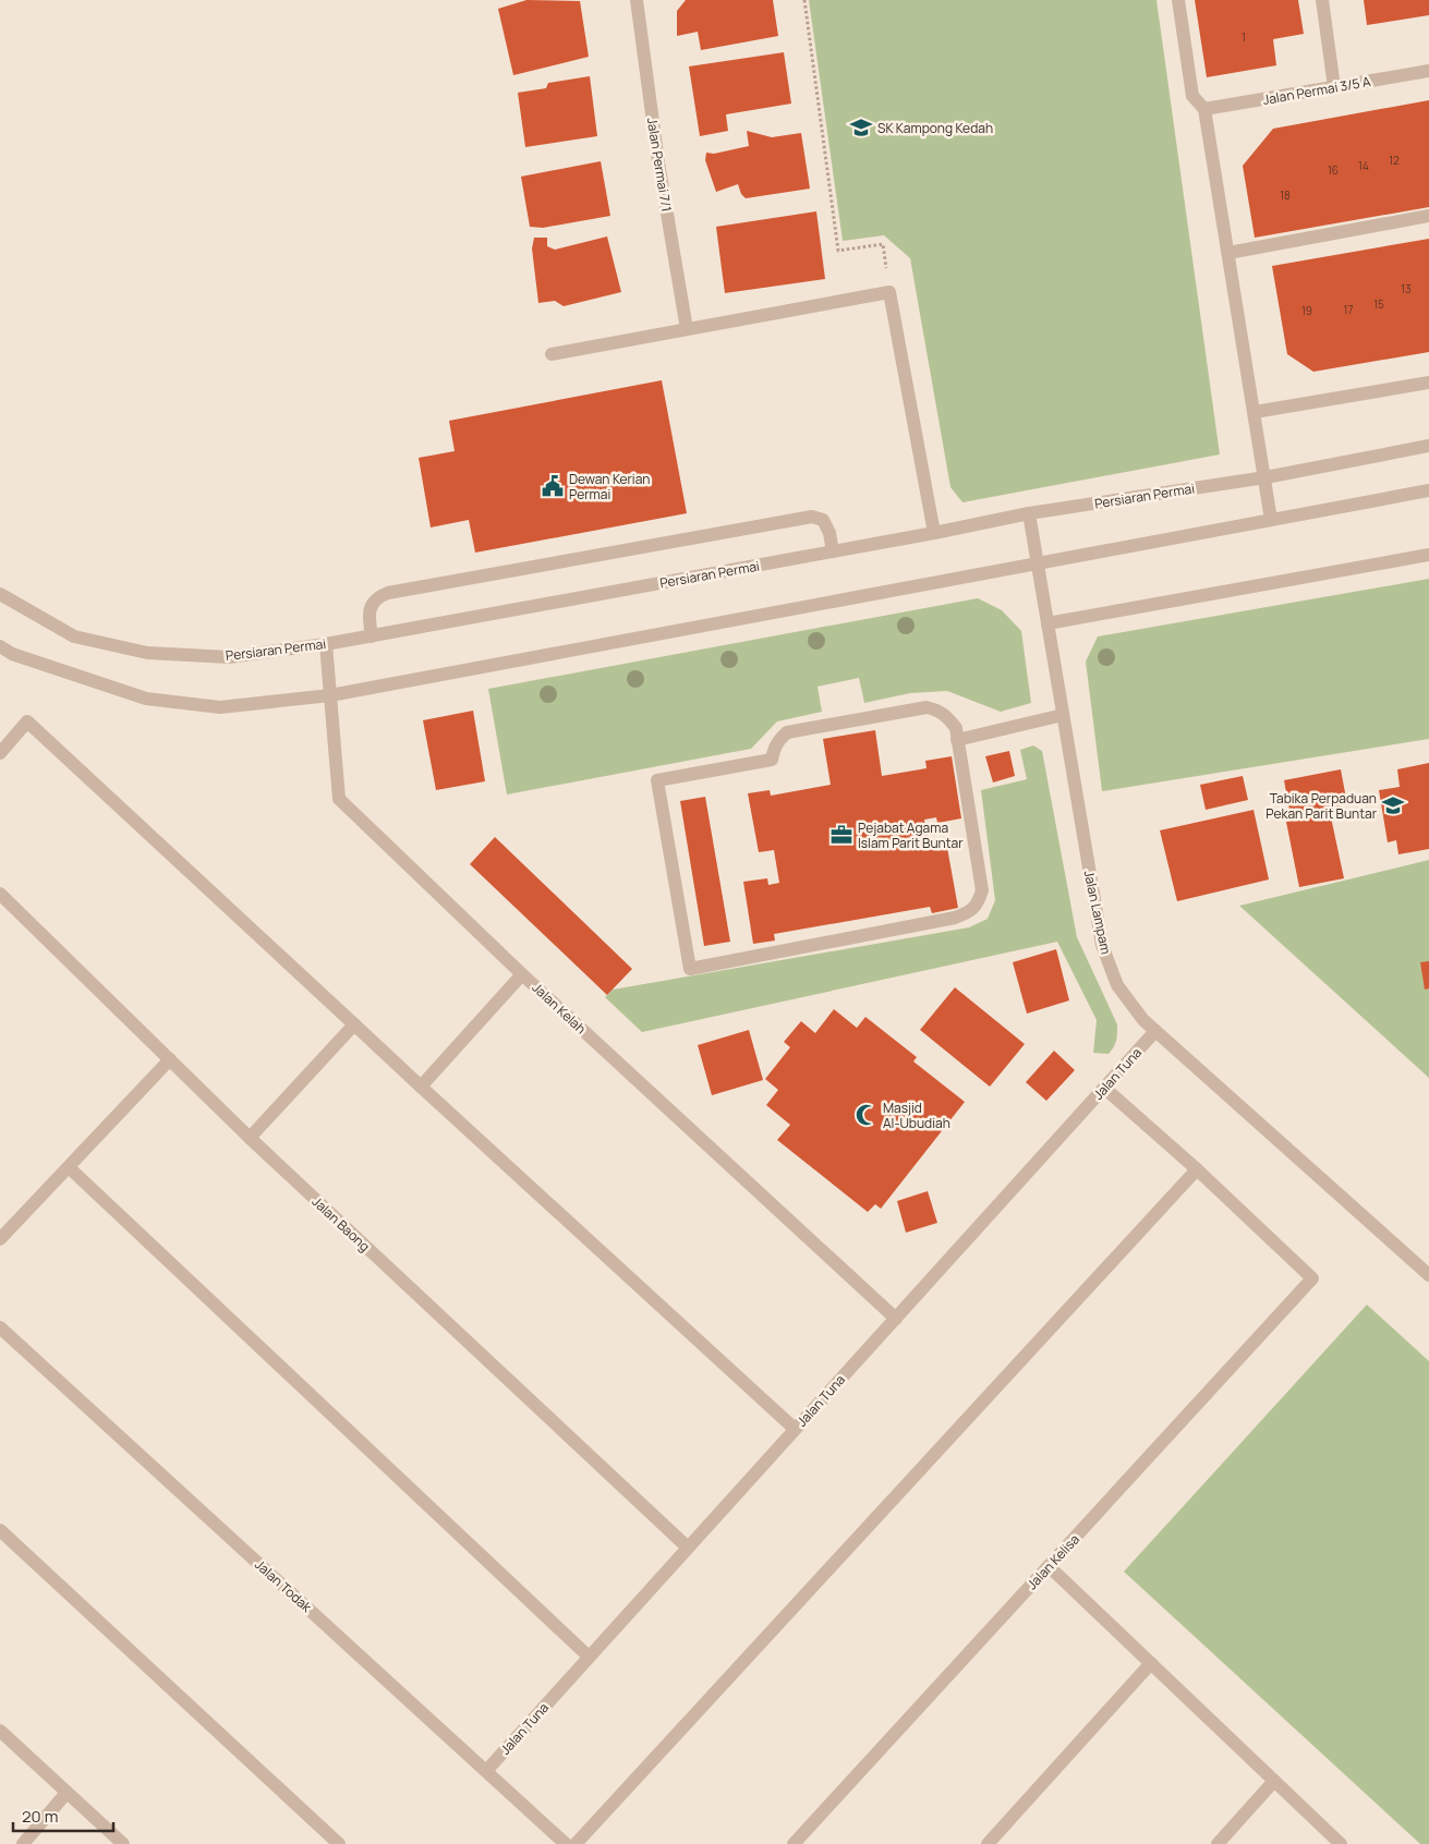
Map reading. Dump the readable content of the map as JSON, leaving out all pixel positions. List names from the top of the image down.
{
  "streets": {
    "street": [
      "Jalan Permai 3/5 A",
      "Jalan Permai 7/1",
      "Persiaran Permai",
      "Jalan Lampam",
      "Jalan Kelah",
      "Jalan Tuna",
      "Jalan Baong",
      "Jalan Kelisa",
      "Jalan Todak"
    ]
  },
  "crossings": [
    ["Persiaran Permai", "Jalan Lampam"],
    ["Persiaran Permai", "Jalan Kelah"],
    ["Jalan Lampam", "Jalan Tuna"],
    ["Jalan Kelah", "Jalan Tuna"],
    ["Jalan Tuna", "Jalan Baong"],
    ["Jalan Tuna", "Jalan Todak"]
  ],
  "places": {
    "school or university": ["SK Kampong Kedah", "Tabika Perpaduan Pekan Parit Buntar"],
    "public building": ["Dewan Kerian Permai"],
    "office": ["Pejabat Agama Islam Parit Buntar"],
    "mosque": ["Masjid Al-Ubudiah"]
  },
  "house_numbers": [
    "1",
    "12",
    "14",
    "16",
    "18",
    "13",
    "15",
    "17",
    "19"
  ],
  "scale_bar": "20 m"
}
